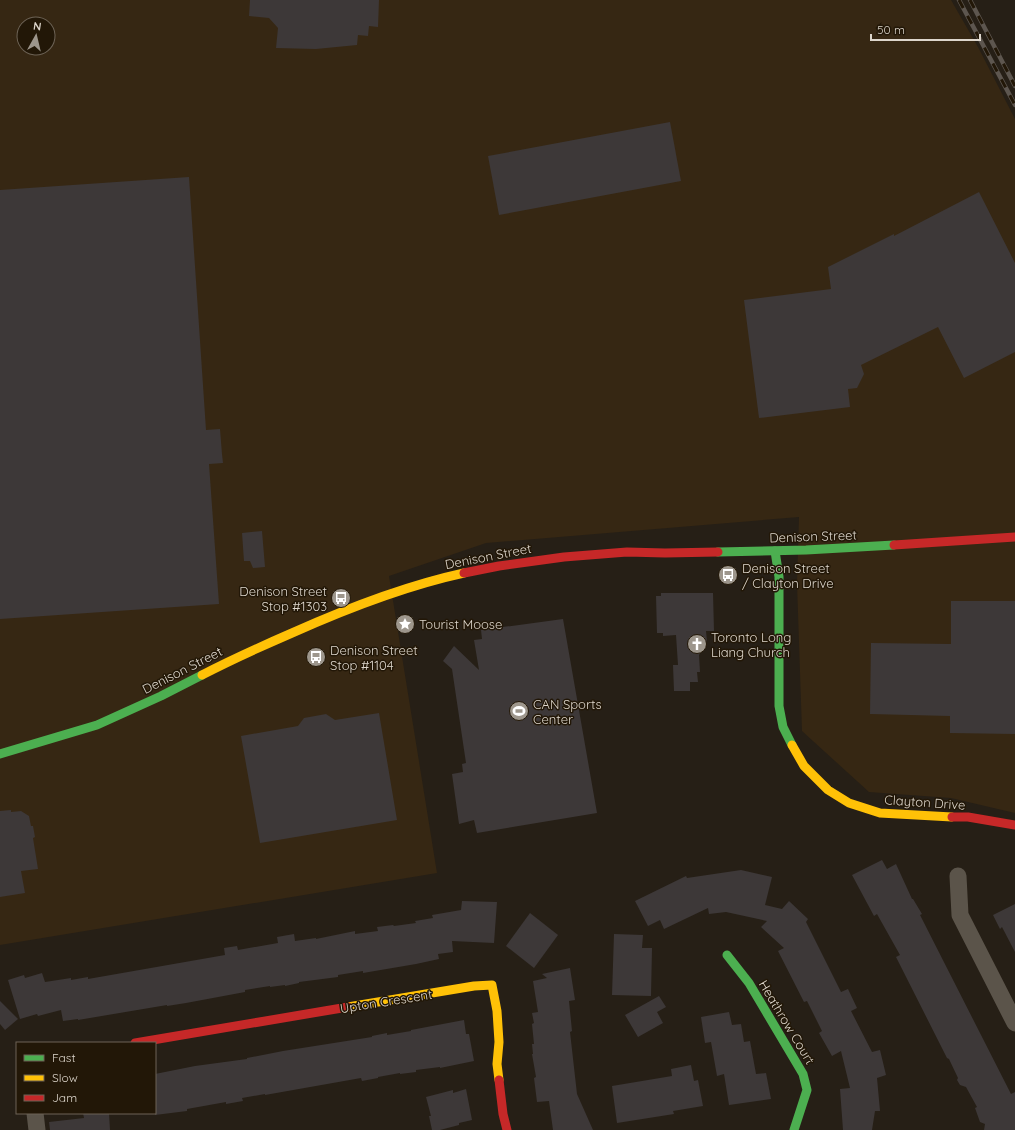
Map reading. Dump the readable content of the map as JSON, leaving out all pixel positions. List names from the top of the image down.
{
  "streets": {
    "street": [
      "Denison Street",
      "Clayton Drive",
      "Upton Crescent",
      "Heathrow Court"
    ]
  },
  "crossings": [
    ["Denison Street", "Clayton Drive"]
  ],
  "places": {
    "bus stop": ["Denison Street / Clayton Drive", "Denison Street Stop #1303", "Denison Street Stop #1104"],
    "place": ["Tourist Moose"],
    "church": ["Toronto Long Liang Church"],
    "sports": ["CAN Sports Center"]
  },
  "legend": ["Fast", "Slow", "Jam"],
  "scale_bar": "50 m",
  "north": "top"
}
